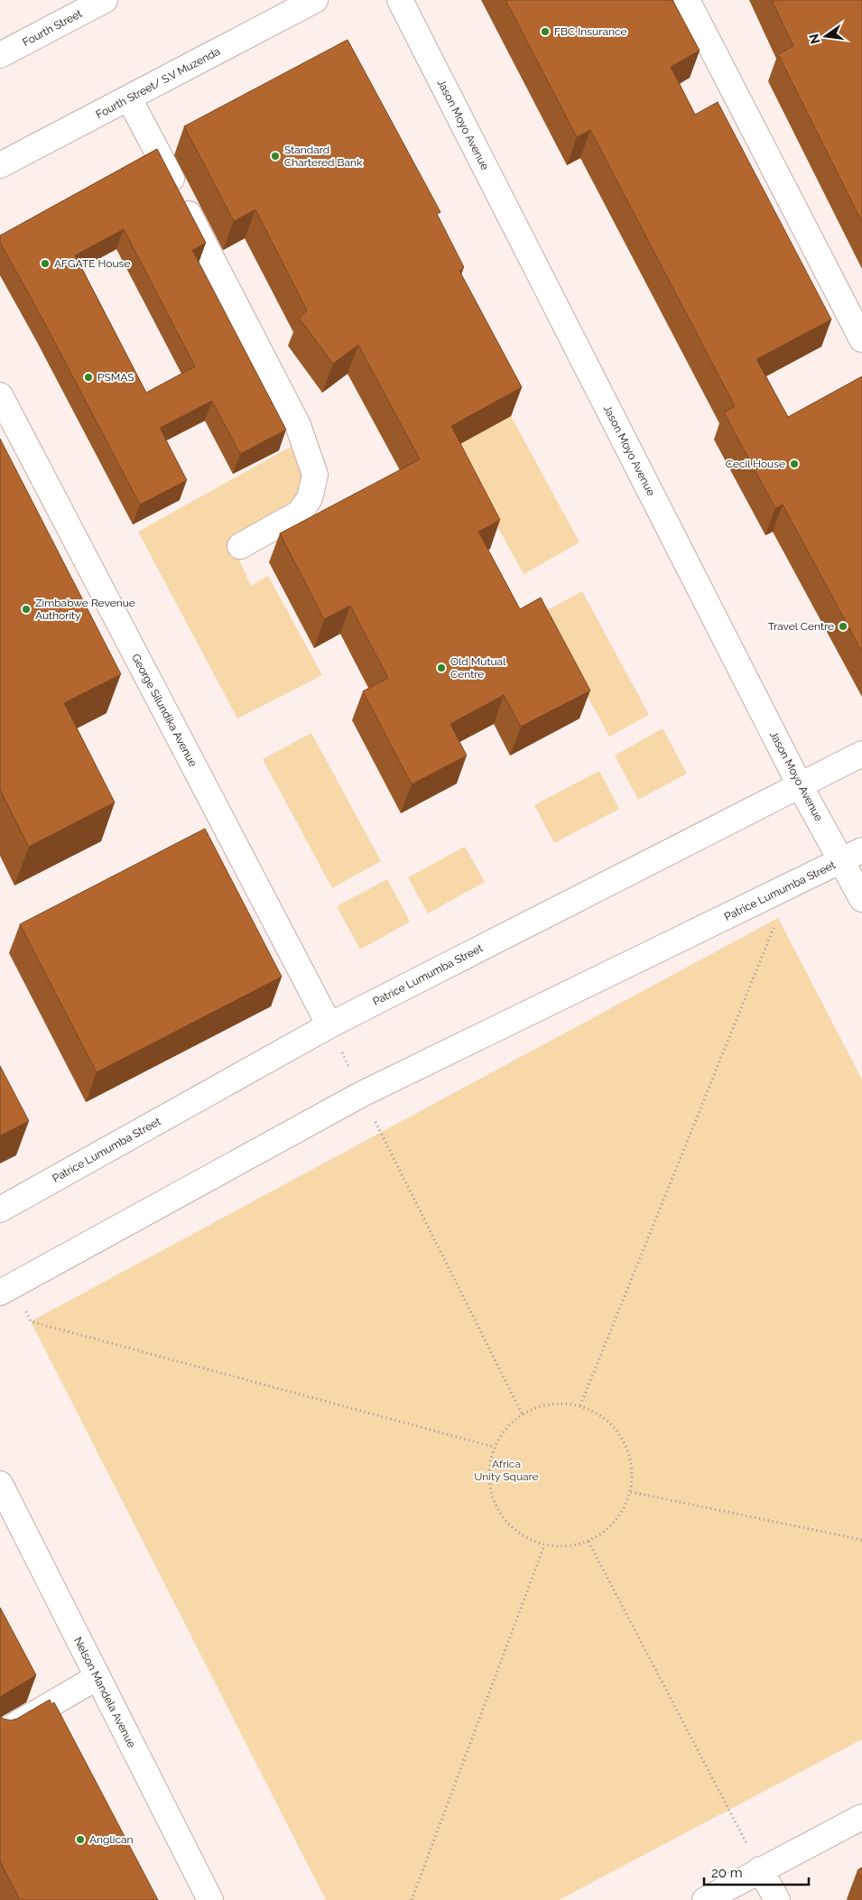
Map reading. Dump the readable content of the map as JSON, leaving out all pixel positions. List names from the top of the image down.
{
  "streets": {
    "street": [
      "Fourth Street",
      "Fourth Street/ S.V Muzenda",
      "Jason Moyo Avenue",
      "George Silundika Avenue",
      "Patrice Lumumba Street",
      "Nelson Mandela Avenue"
    ]
  },
  "crossings": [
    ["Jason Moyo Avenue", "Patrice Lumumba Street"],
    ["George Silundika Avenue", "Patrice Lumumba Street"]
  ],
  "parks": ["Africa Unity Square"],
  "places": [
    "FBC Insurance",
    "Standard Chartered Bank",
    "AFGATE House",
    "PSMAS",
    "Cecil House",
    "Zimbabwe Revenue Authority",
    "Travel Centre",
    "Old Mutual Centre",
    "Anglican"
  ],
  "scale_bar": "20 m",
  "north": "left"
}
